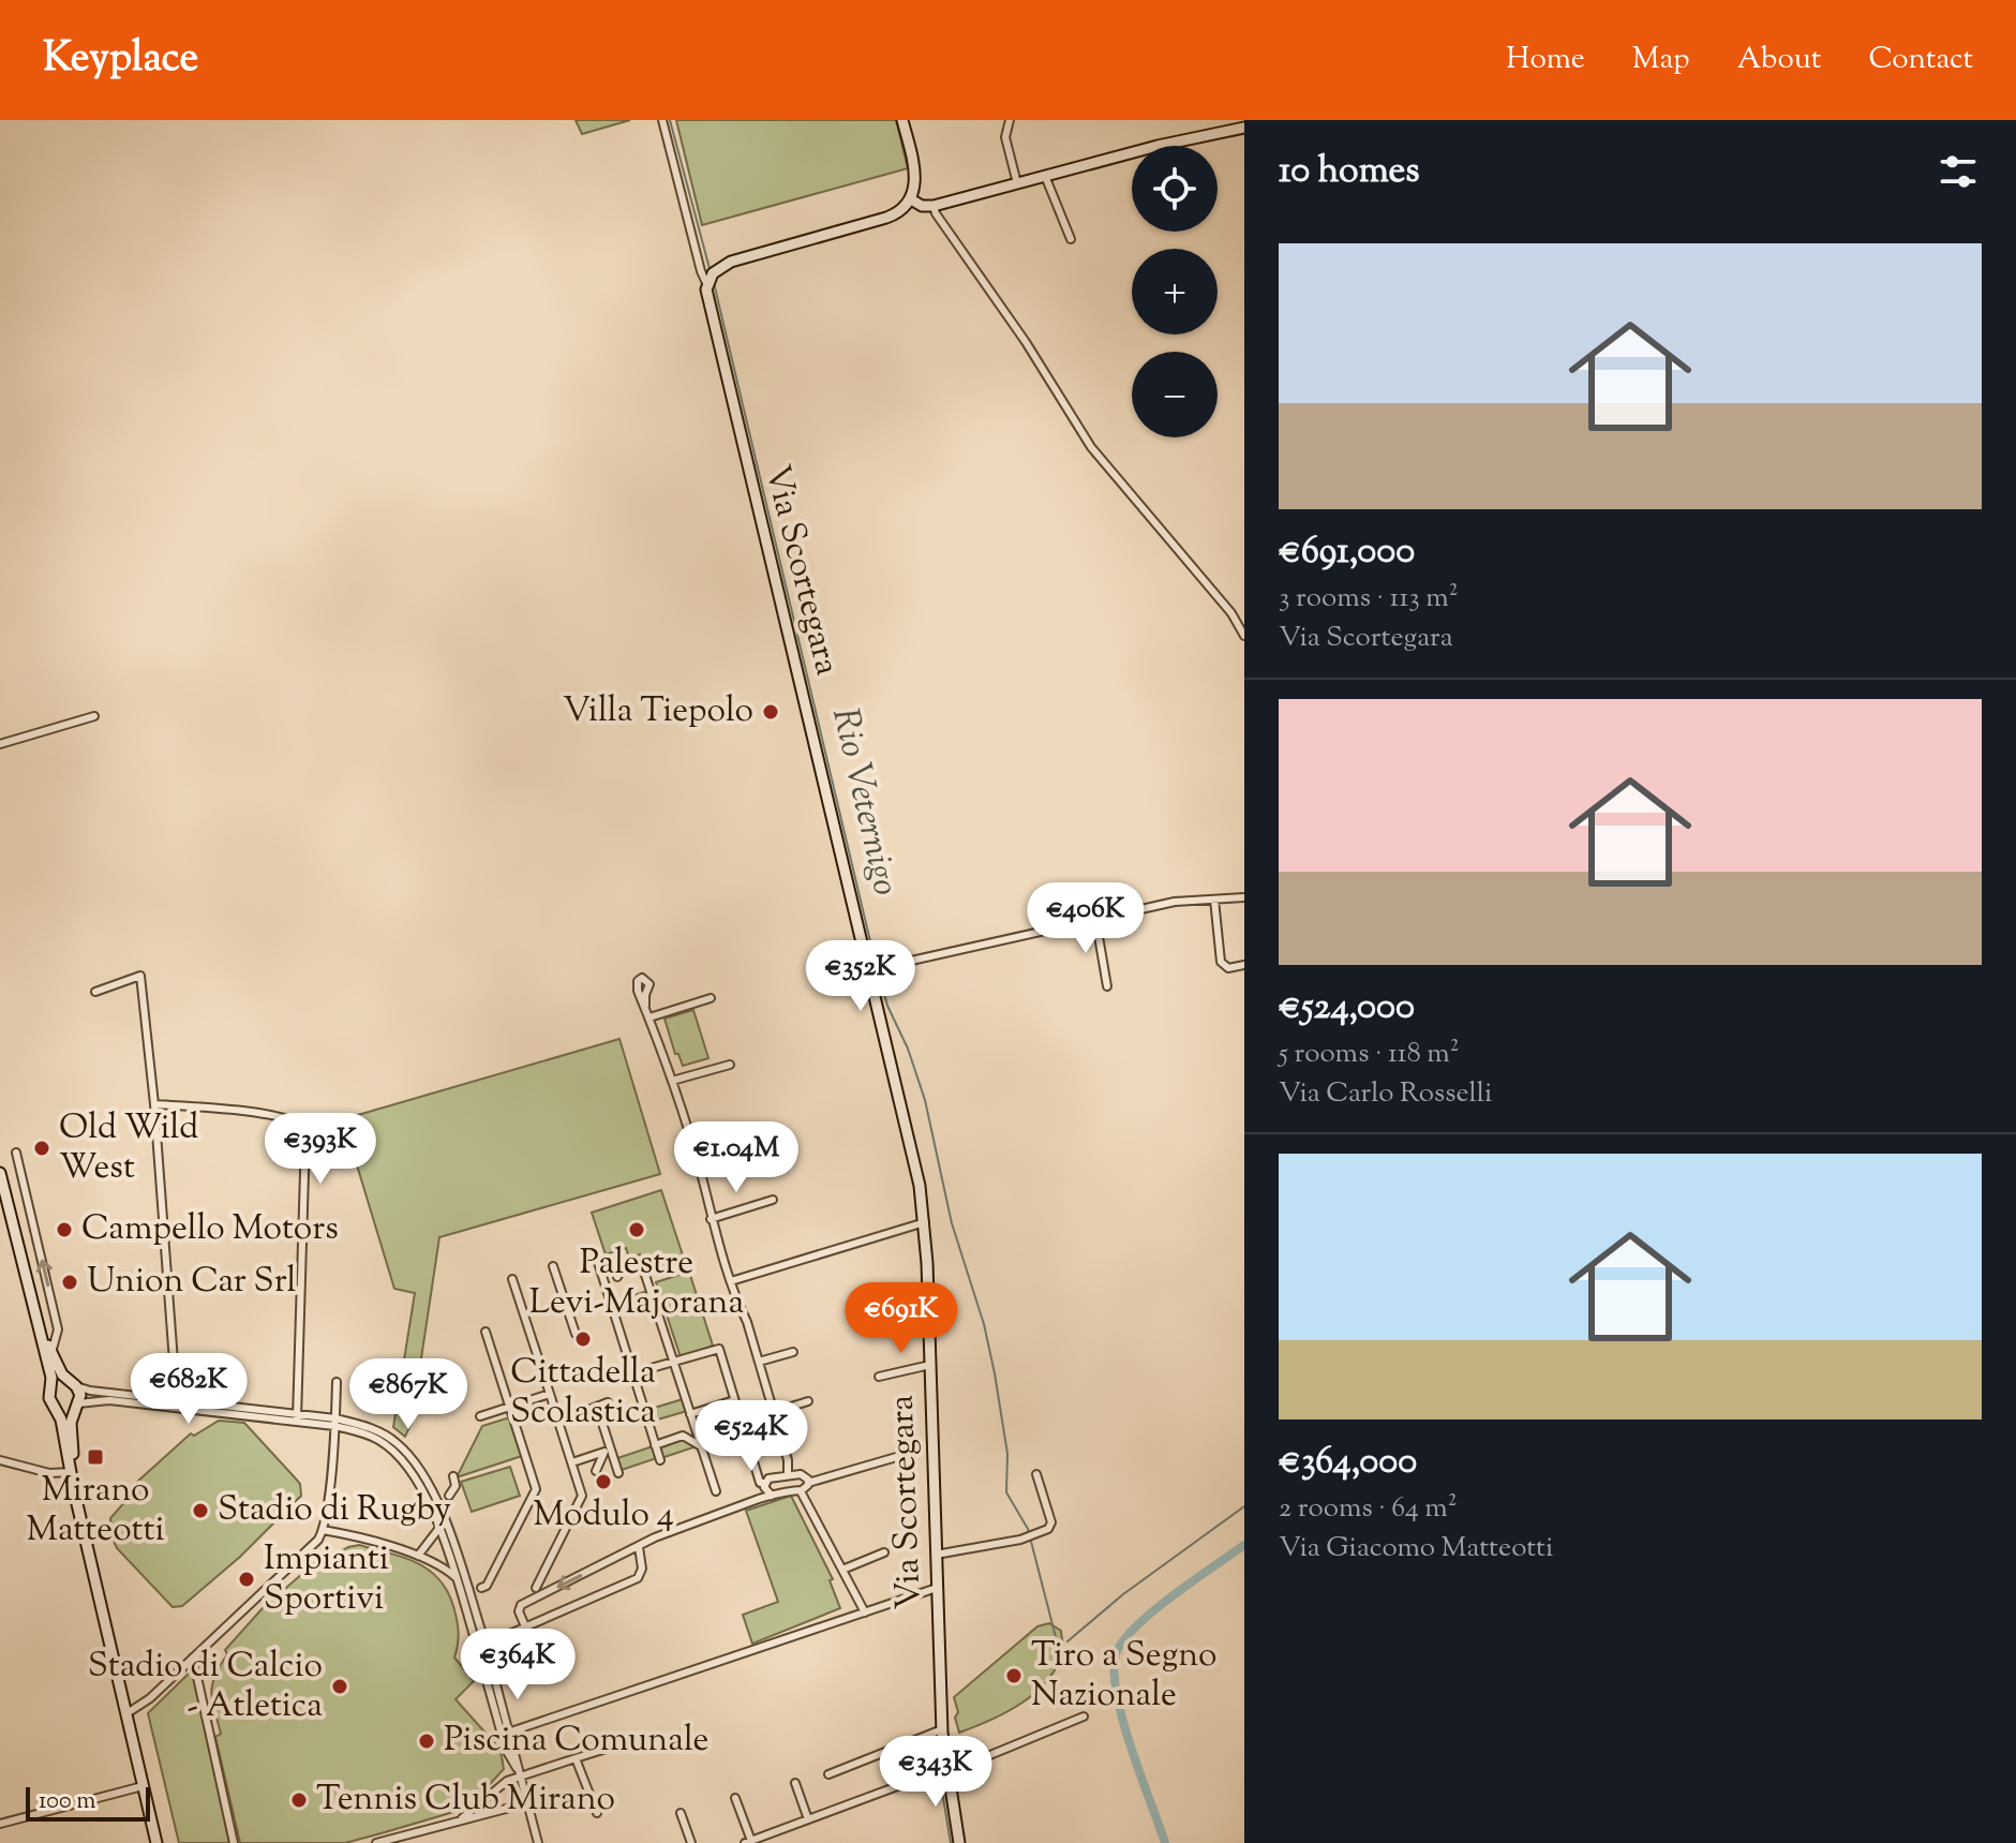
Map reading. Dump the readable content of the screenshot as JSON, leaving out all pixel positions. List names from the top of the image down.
{
  "streets": {
    "street": ["Via Scortegara"]
  },
  "water": ["Rio Veternigo"],
  "places": {
    "other": [
      "Villa Tiepolo",
      "Old Wild West",
      "Campello Motors",
      "Palestre Levi-Majorana",
      "Union Car Srl",
      "Cittadella Scolastica",
      "Modulo 4",
      "Stadio di Rugby",
      "Impianti Sportivi",
      "Tiro a Segno Nazionale",
      "Stadio di Calcio - Atletica",
      "Piscina Comunale",
      "Tennis Club Mirano"
    ],
    "transit": ["Mirano Matteotti"]
  },
  "scale_bar": "100 m",
  "page": {
    "header": "Keyplace",
    "nav": [
      "Home",
      "Map",
      "About",
      "Contact"
    ],
    "heading": "10 homes",
    "map_buttons": ["+", "−"],
    "list": [
      {
        "name": "€691,000",
        "note": "3 rooms · 113 m² · Via Scortegara"
      },
      {
        "name": "€524,000",
        "note": "5 rooms · 118 m² · Via Carlo Rosselli"
      },
      {
        "name": "€364,000",
        "note": "2 rooms · 64 m² · Via Giacomo Matteotti"
      }
    ],
    "price": [
      "€406K",
      "€352K",
      "€393K",
      "€1.04M",
      "€691K",
      "€682K",
      "€867K",
      "€524K",
      "€364K",
      "€343K"
    ],
    "scale": "100 m"
  }
}
